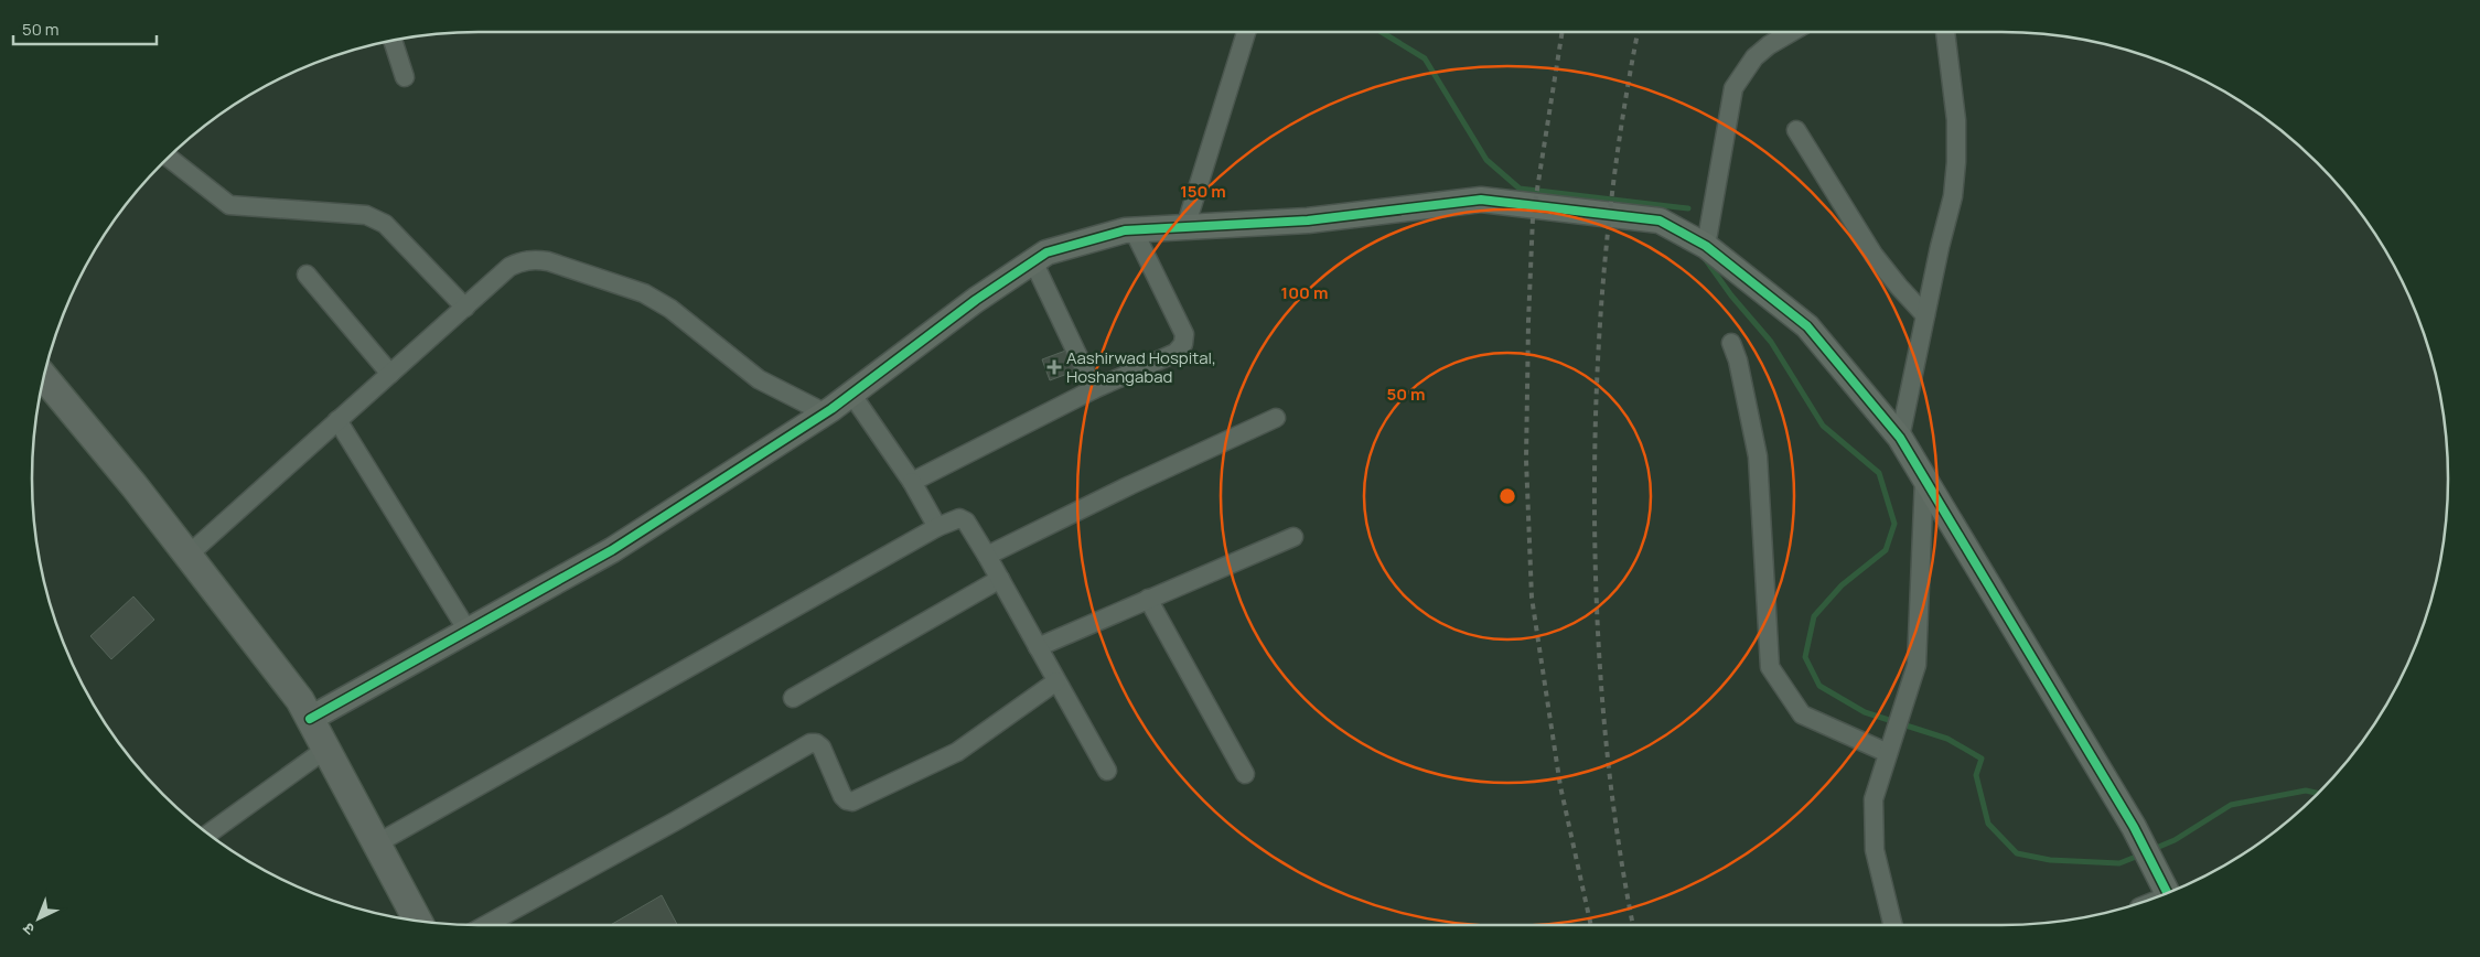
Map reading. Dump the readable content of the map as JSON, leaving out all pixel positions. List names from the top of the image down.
{
  "places": {
    "health": ["Aashirwad Hospital, Hoshangabad"]
  },
  "scale_bar": "50 m",
  "north": "bottom left",
  "rings": ["150 m", "100 m", "50 m"]
}
